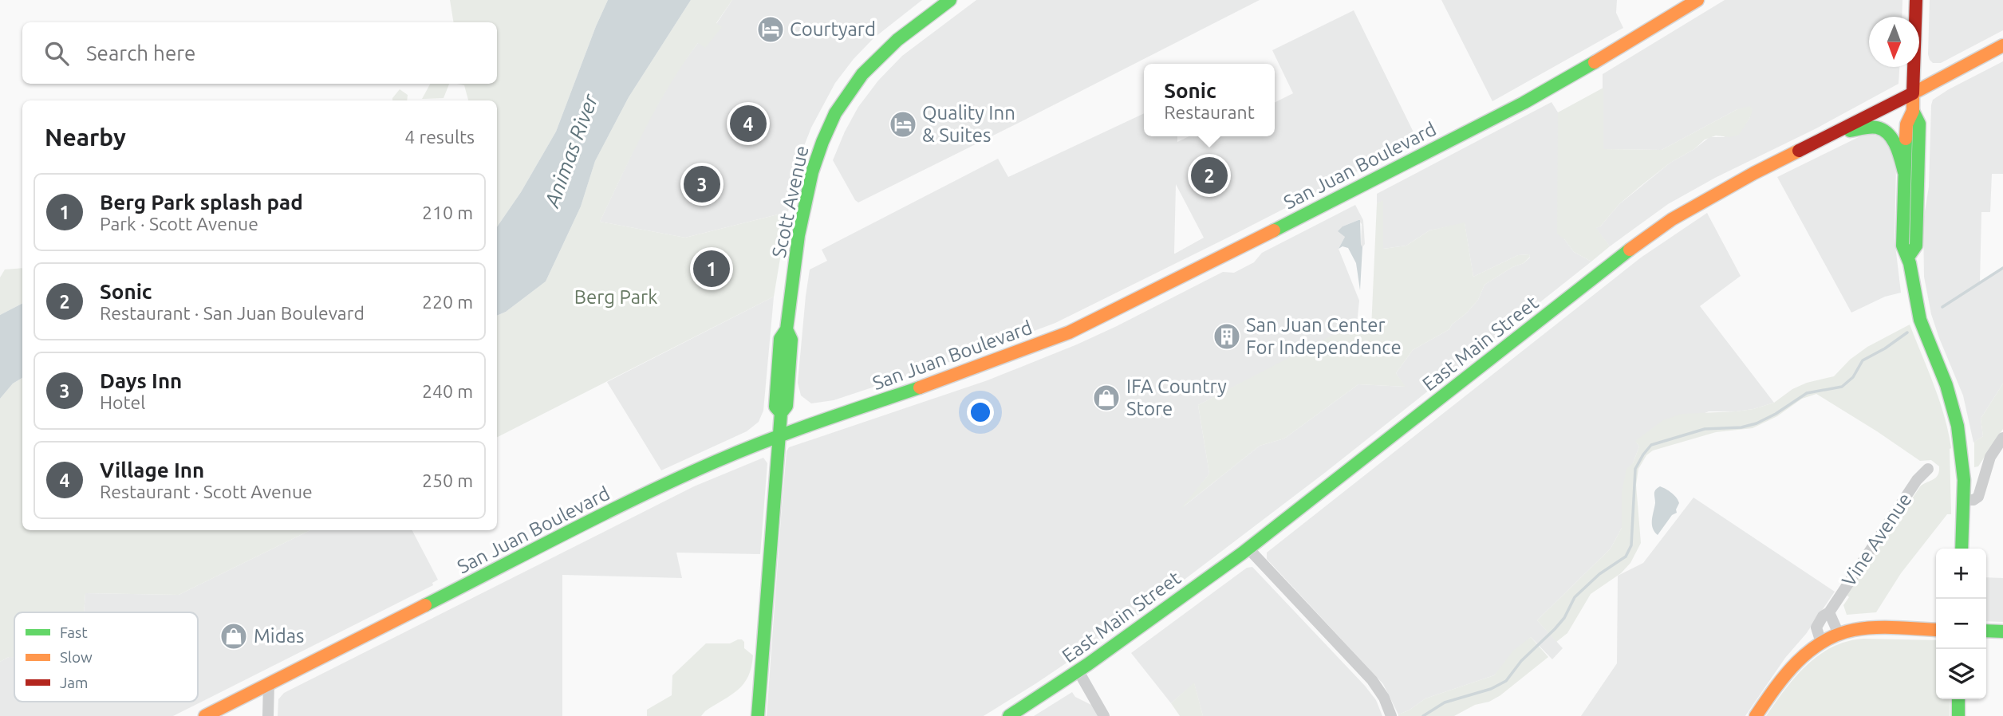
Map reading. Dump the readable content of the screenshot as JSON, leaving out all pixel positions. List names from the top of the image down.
{
  "streets": {
    "main road": ["San Juan Boulevard", "Scott Avenue", "East Main Street"],
    "street": ["Vine Avenue"]
  },
  "crossings": [
    ["San Juan Boulevard", "Scott Avenue"]
  ],
  "water": ["Animas River"],
  "parks": ["Berg Park"],
  "places": {
    "hotel": ["Courtyard", "Quality Inn & Suites"],
    "building": ["San Juan Center For Independence"],
    "shop": ["IFA Country Store", "Midas"]
  },
  "legend": ["Fast", "Slow", "Jam"],
  "north": "bottom",
  "page": {
    "search": "Search here",
    "popup": ["Sonic", "Restaurant"],
    "heading": ["Nearby", "4 results"],
    "pins": [
      "4",
      "2",
      "3",
      "1"
    ],
    "list": [
      {
        "mark": "1",
        "name": "Berg Park splash pad",
        "note": "Park · Scott Avenue",
        "value": "210 m"
      },
      {
        "mark": "2",
        "name": "Sonic",
        "note": "Restaurant · San Juan Boulevard",
        "value": "220 m"
      },
      {
        "mark": "3",
        "name": "Days Inn",
        "note": "Hotel",
        "value": "240 m"
      },
      {
        "mark": "4",
        "name": "Village Inn",
        "note": "Restaurant · Scott Avenue",
        "value": "250 m"
      }
    ],
    "map_buttons": ["+", "−"]
  }
}
